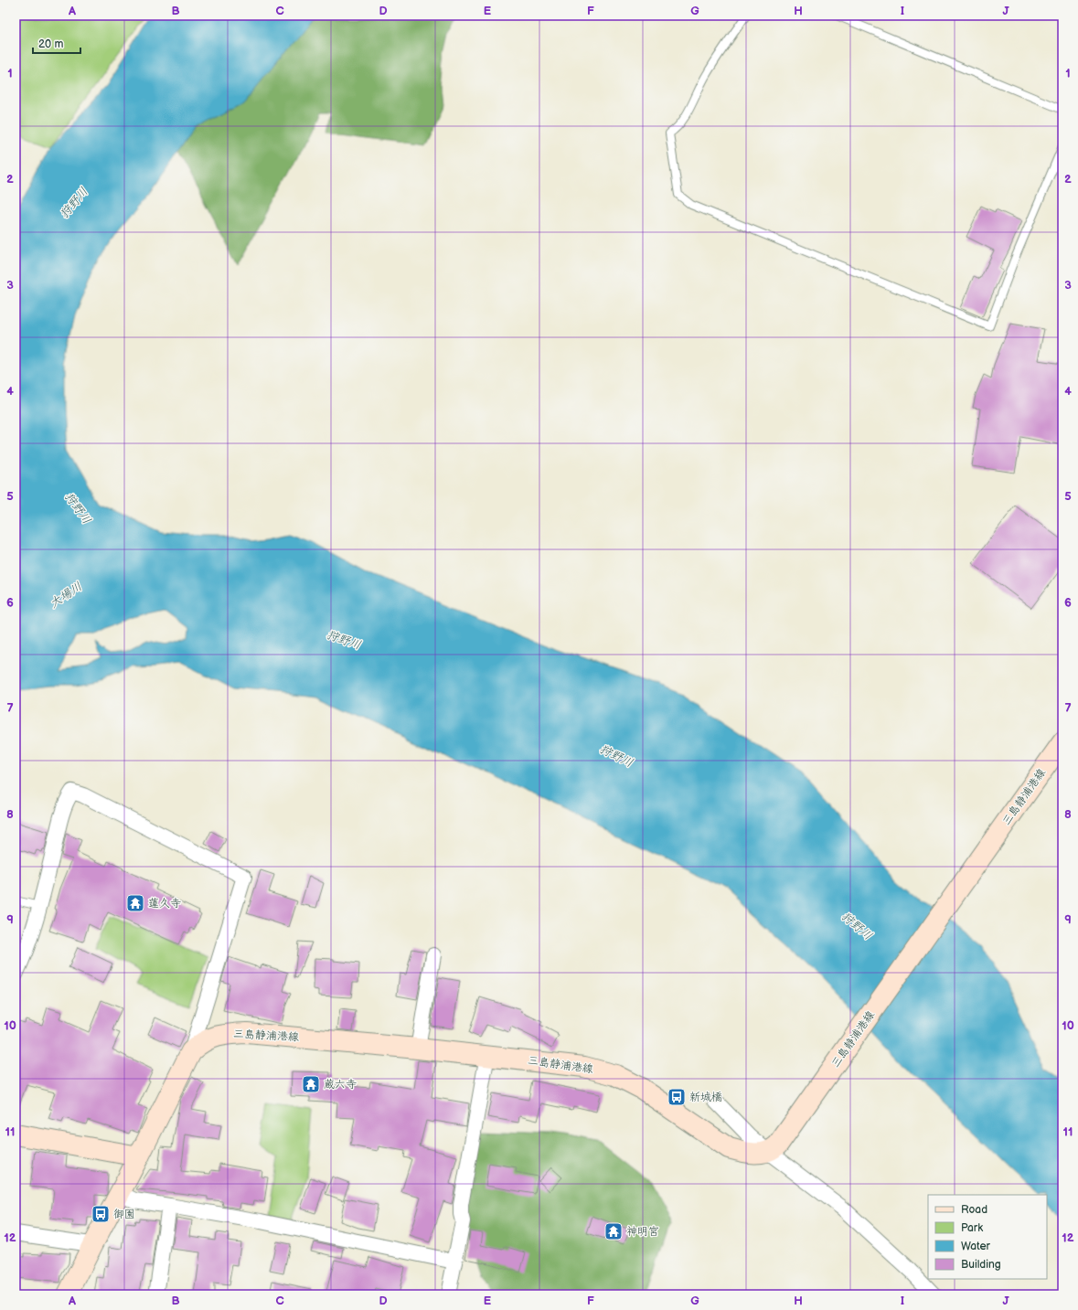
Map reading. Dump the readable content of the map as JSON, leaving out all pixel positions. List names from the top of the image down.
{
  "streets": {
    "main road": ["三島静浦港線"]
  },
  "water": ["狩野川", "大場川"],
  "places": {
    "temple": ["蓮久寺", "蔵六寺", "神明宮"],
    "bus stop": ["新城橋", "御園"]
  },
  "legend": [
    "Road",
    "Park",
    "Water",
    "Building"
  ],
  "scale_bar": "20 m",
  "grid": {
    "columns": [
      "A",
      "B",
      "C",
      "D",
      "E",
      "F",
      "G",
      "H",
      "I",
      "J"
    ],
    "rows": [
      "1",
      "2",
      "3",
      "4",
      "5",
      "6",
      "7",
      "8",
      "9",
      "10",
      "11",
      "12"
    ]
  }
}
